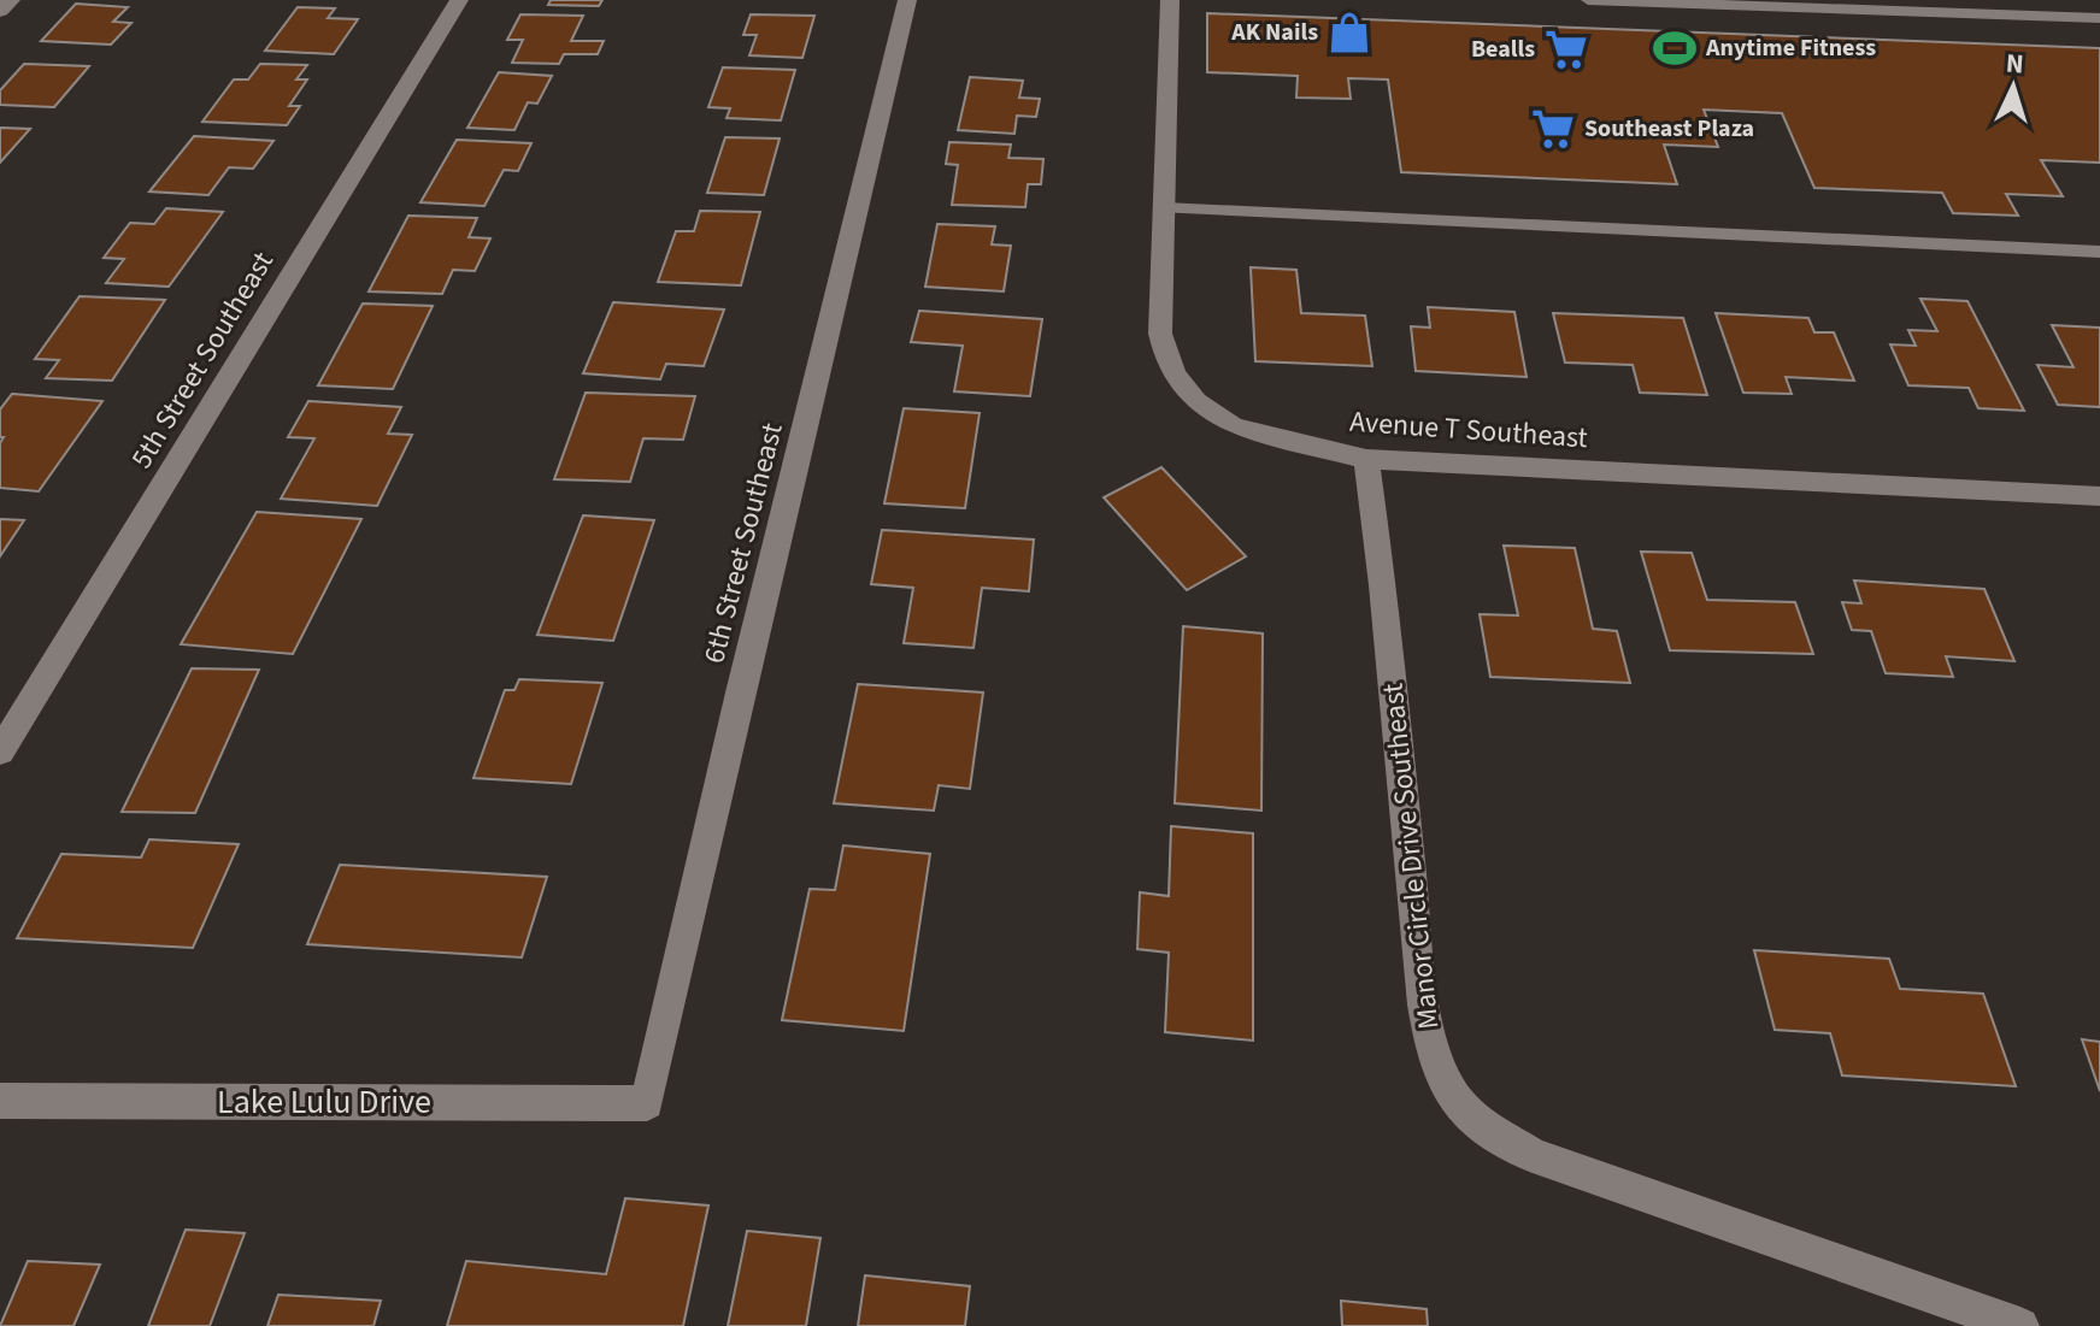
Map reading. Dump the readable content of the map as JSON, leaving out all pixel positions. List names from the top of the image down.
{
  "streets": {
    "street": [
      "5th Street Southeast",
      "Avenue T Southeast",
      "6th Street Southeast",
      "Manor Circle Drive Southeast",
      "Lake Lulu Drive"
    ]
  },
  "crossings": [
    ["Avenue T Southeast", "Manor Circle Drive Southeast"],
    ["6th Street Southeast", "Lake Lulu Drive"]
  ],
  "places": {
    "shop": ["AK Nails"],
    "sports": ["Anytime Fitness"],
    "supermarket": ["Bealls", "Southeast Plaza"]
  },
  "north": "top"
}
